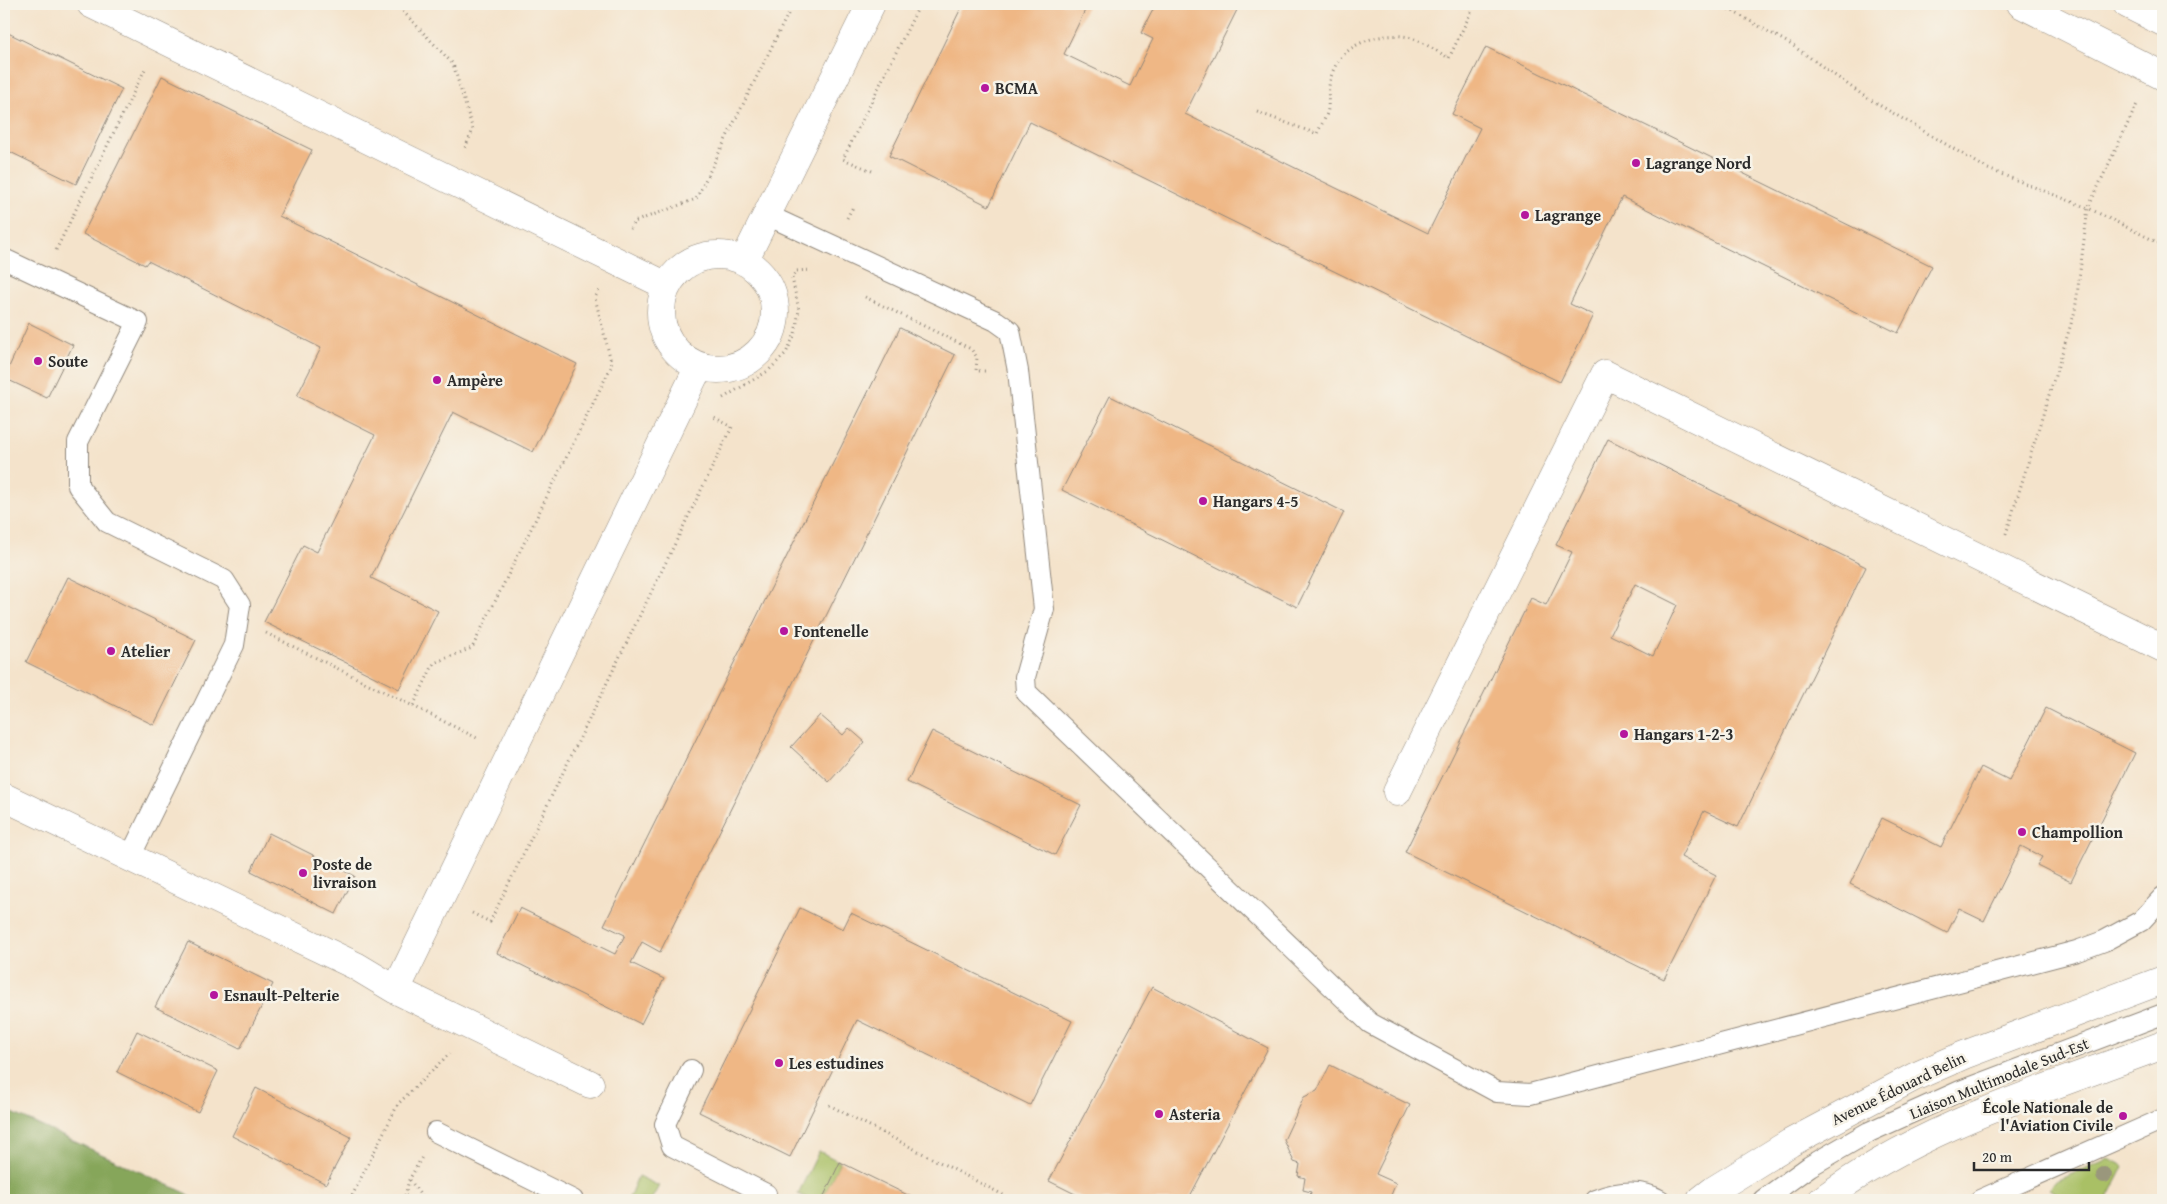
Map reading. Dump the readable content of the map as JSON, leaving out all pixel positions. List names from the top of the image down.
{
  "streets": {
    "street": ["Avenue Édouard Belin"],
    "lane": ["Liaison Multimodale Sud-Est"]
  },
  "places": [
    "BCMA",
    "Lagrange Nord",
    "Lagrange",
    "Soute",
    "Ampère",
    "Hangars 4-5",
    "Fontenelle",
    "Atelier",
    "Hangars 1-2-3",
    "Champollion",
    "Poste de livraison",
    "Esnault-Pelterie",
    "Les estudines",
    "Asteria",
    "École Nationale de l'Aviation Civile"
  ],
  "scale_bar": "20 m"
}
